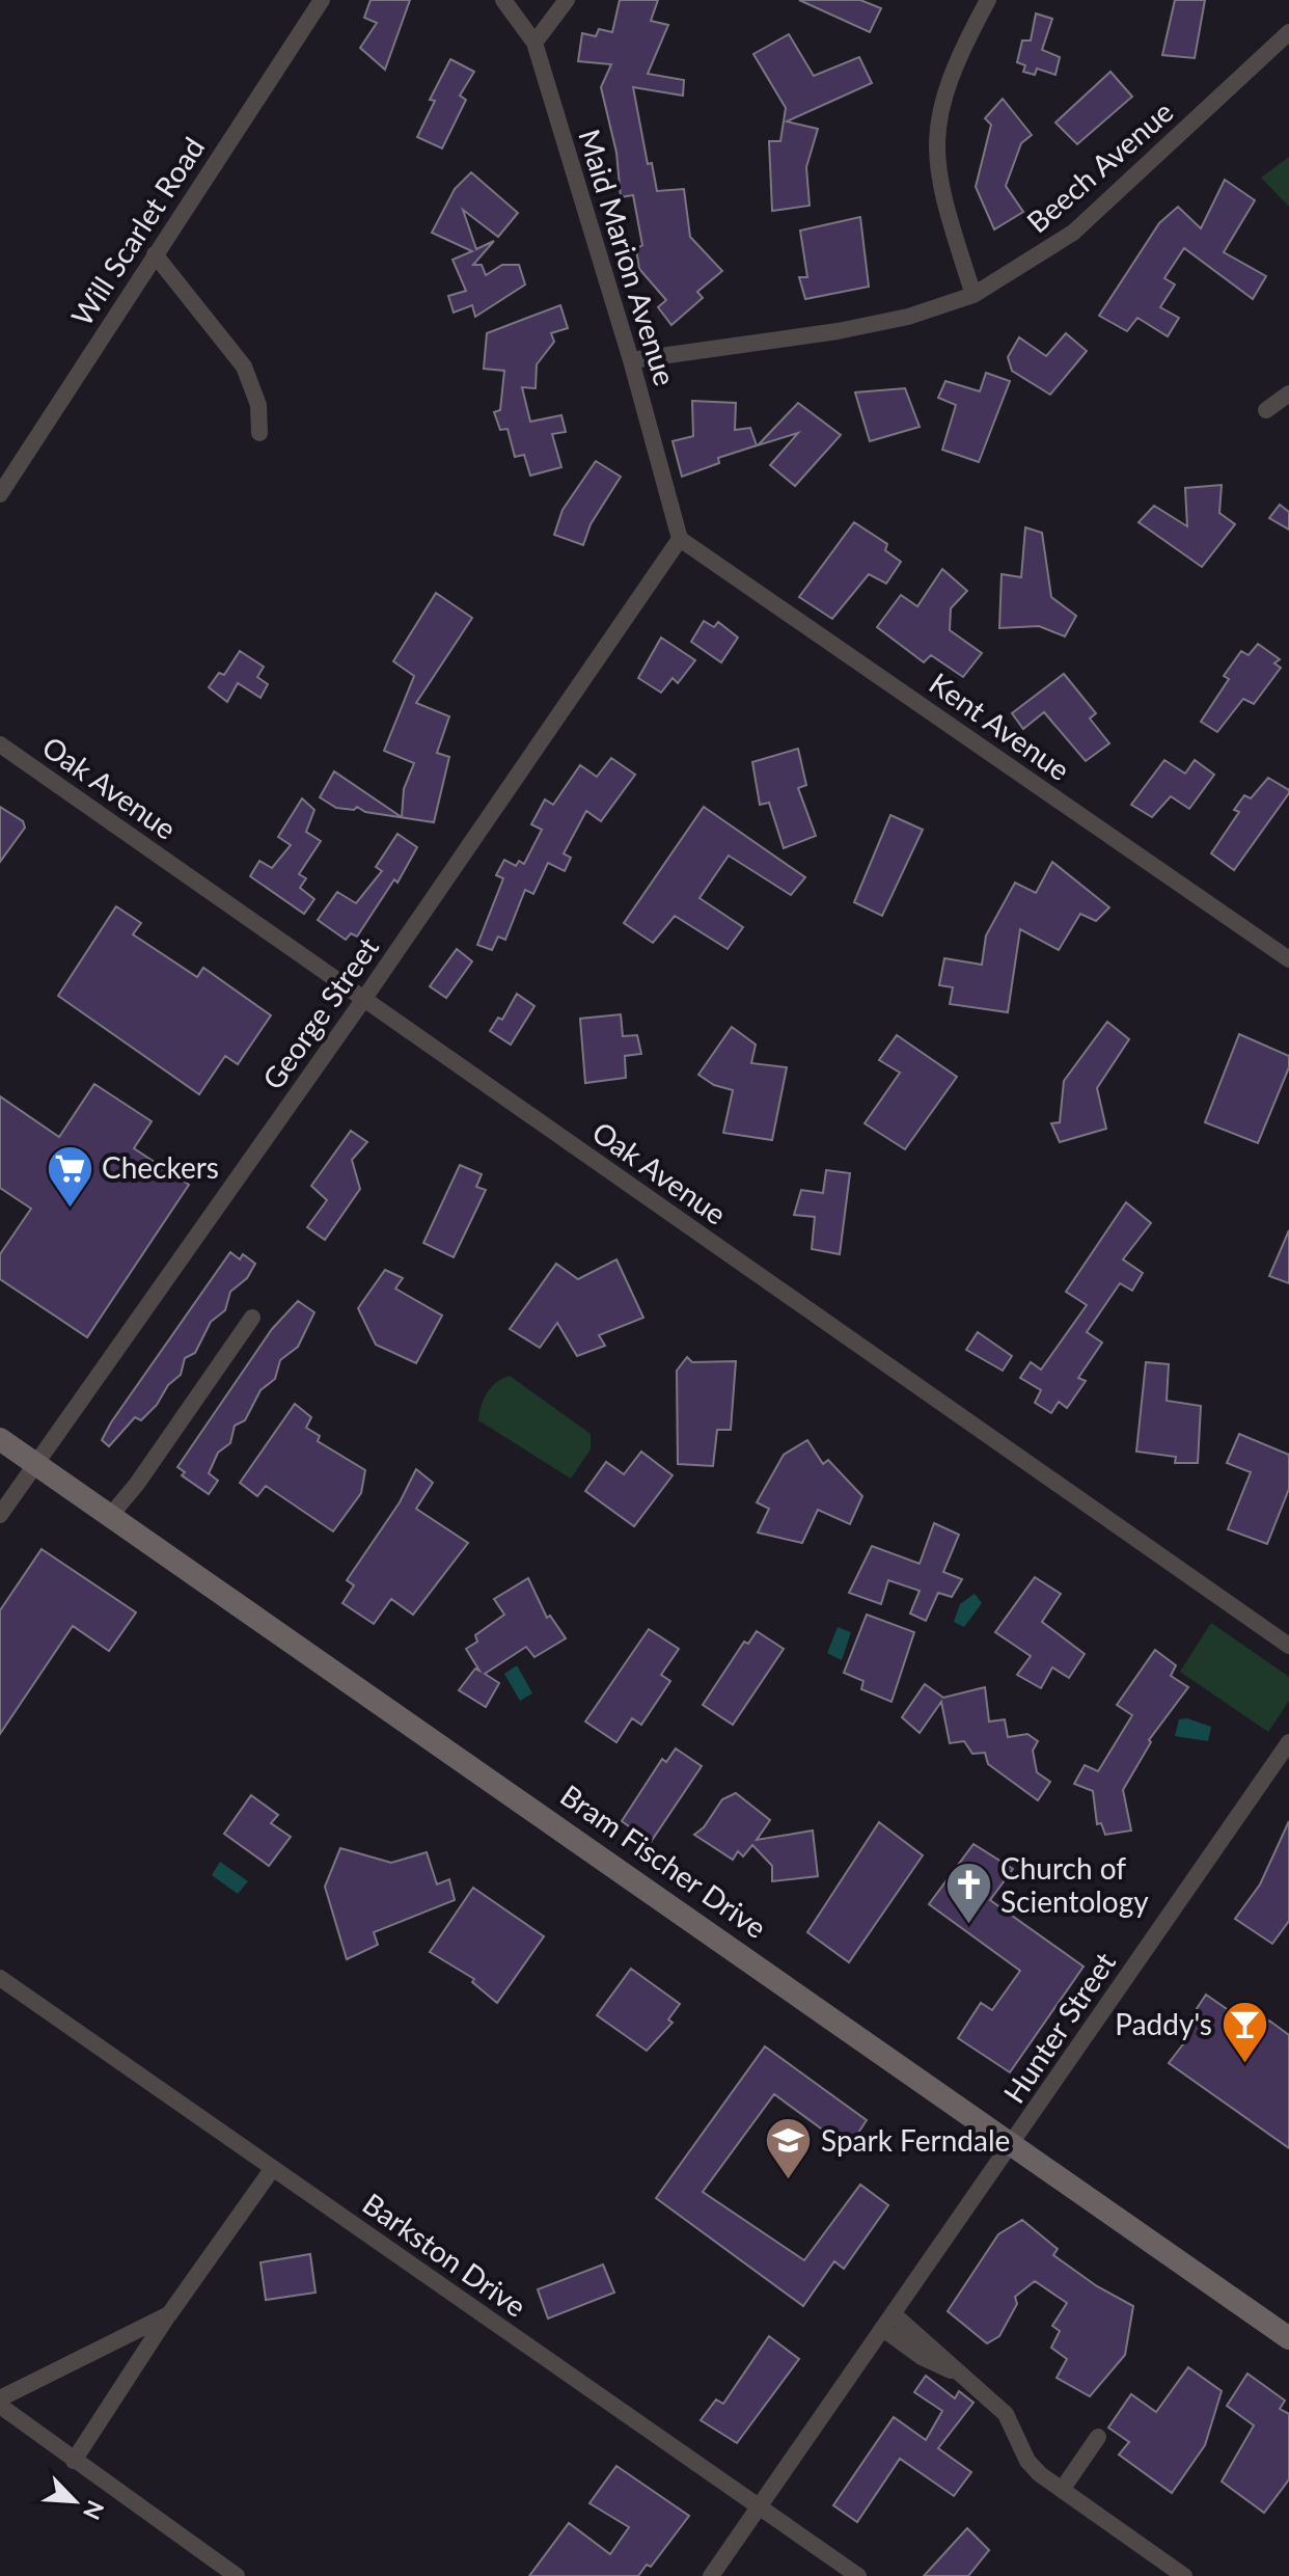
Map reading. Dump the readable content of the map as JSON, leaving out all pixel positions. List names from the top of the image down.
{
  "streets": {
    "main road": ["Bram Fischer Drive"],
    "street": [
      "Beech Avenue",
      "Will Scarlet Road",
      "Maid Marion Avenue",
      "Kent Avenue",
      "Oak Avenue",
      "George Street",
      "Hunter Street",
      "Barkston Drive"
    ]
  },
  "crossings": [
    ["Beech Avenue", "Maid Marion Avenue"],
    ["Maid Marion Avenue", "Kent Avenue"],
    ["Maid Marion Avenue", "George Street"],
    ["Kent Avenue", "George Street"],
    ["Oak Avenue", "George Street"],
    ["George Street", "Bram Fischer Drive"],
    ["Bram Fischer Drive", "Hunter Street"],
    ["Hunter Street", "Barkston Drive"]
  ],
  "places": {
    "supermarket": ["Checkers"],
    "church": ["Church of Scientology"],
    "bar": ["Paddy's"],
    "school or university": ["Spark Ferndale"]
  },
  "north": "bottom right"
}
